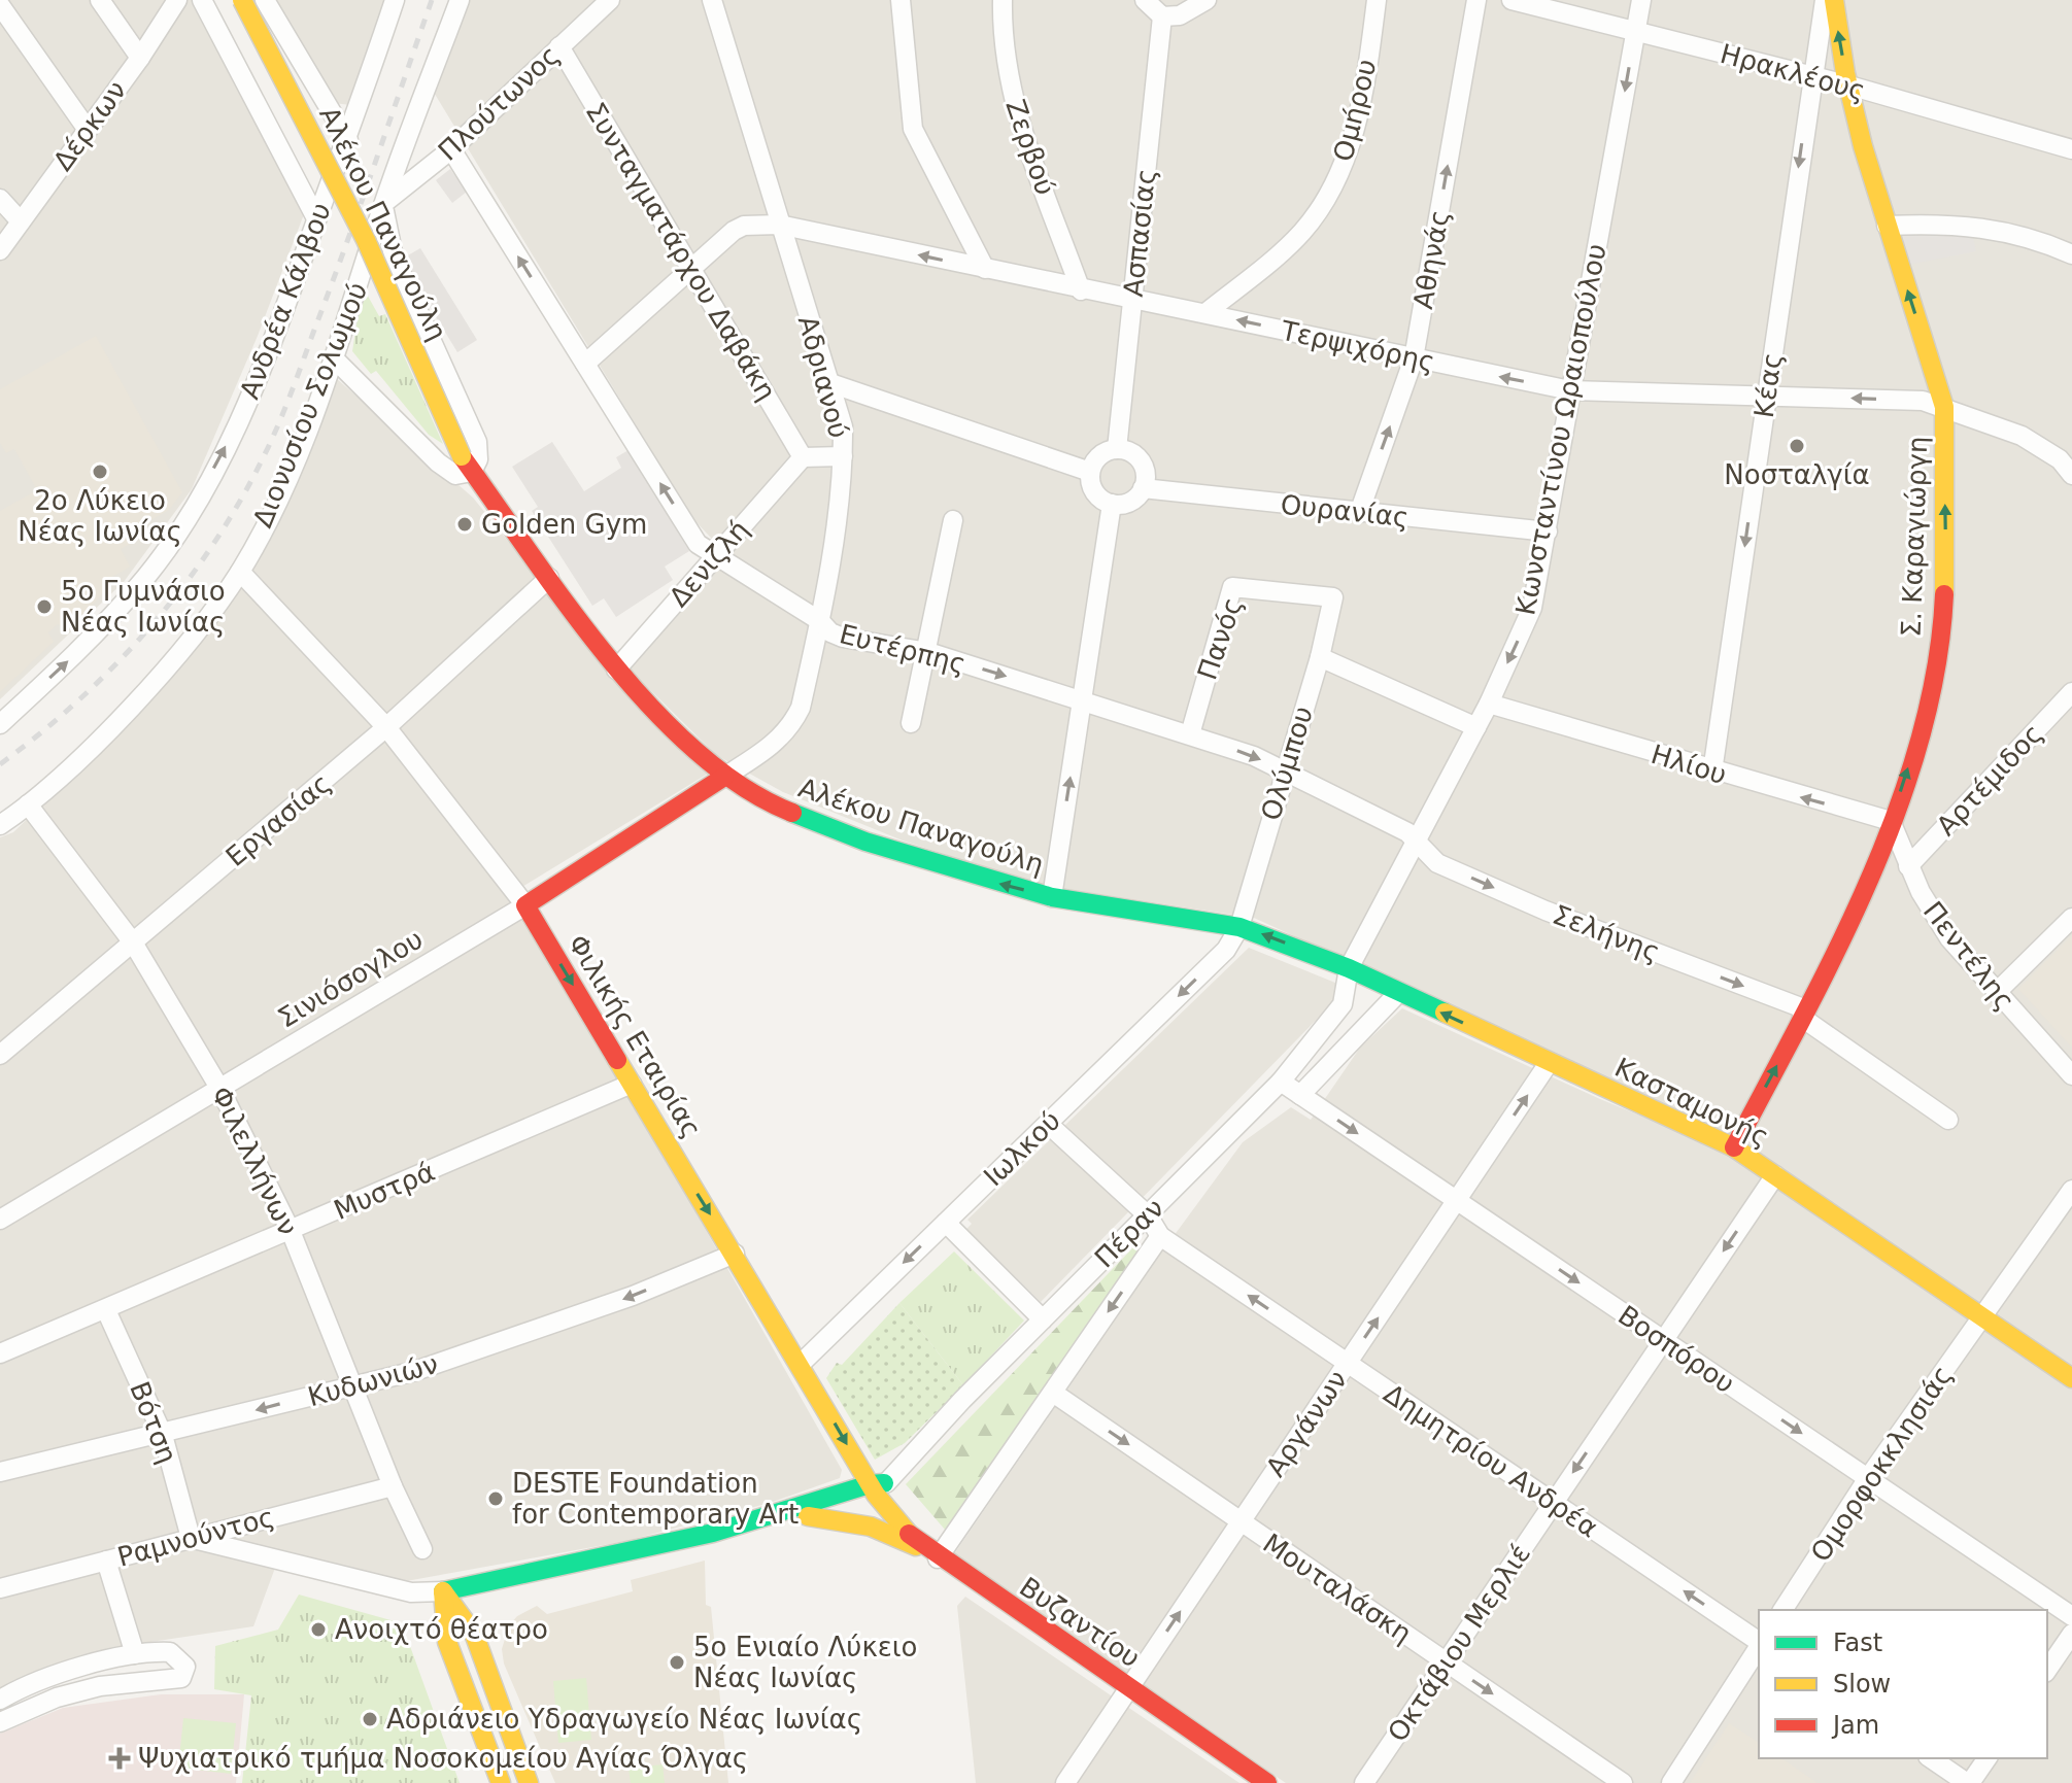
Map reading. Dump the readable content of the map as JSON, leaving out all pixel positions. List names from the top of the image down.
{
  "streets": {
    "street": [
      "Ηρακλέους",
      "Πλούτωνος",
      "Ομήρου",
      "Δέρκων",
      "Ζερβού",
      "Αλέκου Παναγούλη",
      "Ασπασίας",
      "Συνταγματάρχου Δαβάκη",
      "Αθηνάς",
      "Ανδρέα Κάλβου",
      "Τερψιχόρης",
      "Αδριανού",
      "Κέας",
      "Διονυσίου Σολωμού",
      "Κωνσταντίνου Ωραιοπούλου",
      "Ουρανίας",
      "Σ. Καραγιώργη",
      "Δενιζλή",
      "Πανός",
      "Ευτέρπης",
      "Ολύμπου",
      "Ηλίου",
      "Αρτέμιδος",
      "Εργασίας",
      "Σελήνης",
      "Πεντέλης",
      "Σινιόσογλου",
      "Φιλικής Εταιρίας",
      "Κασταμονής",
      "Ιωλκού",
      "Φιλελλήνων",
      "Μυστρά",
      "Πέραν",
      "Βοσπόρου",
      "Κυδωνιών",
      "Βότση",
      "Αργάνων",
      "Δημητρίου Ανδρέα",
      "Ομορφοκκλησιάς",
      "Ραμνούντος",
      "Μουταλάσκη",
      "Βυζαντίου",
      "Οκτάβιου Μερλιέ"
    ]
  },
  "crossings": [
    ["Ηρακλέους", "Κέας"],
    ["Ηρακλέους", "Κωνσταντίνου Ωραιοπούλου"],
    ["Ηρακλέους", "Σ. Καραγιώργη"],
    ["Πλούτωνος", "Συνταγματάρχου Δαβάκη"],
    ["Πλούτωνος", "Διονυσίου Σολωμού"],
    ["Πλούτωνος", "Ευτέρπης"],
    ["Ομήρου", "Τερψιχόρης"],
    ["Ζερβού", "Τερψιχόρης"],
    ["Αλέκου Παναγούλη", "Αδριανού"],
    ["Αλέκου Παναγούλη", "Κωνσταντίνου Ωραιοπούλου"],
    ["Αλέκου Παναγούλη", "Δενιζλή"],
    ["Αλέκου Παναγούλη", "Ολύμπου"],
    ["Αλέκου Παναγούλη", "Εργασίας"],
    ["Αλέκου Παναγούλη", "Σινιόσογλου"],
    ["Αλέκου Παναγούλη", "Κασταμονής"],
    ["Αλέκου Παναγούλη", "Ιωλκού"],
    ["Αλέκου Παναγούλη", "Πέραν"],
    ["Ασπασίας", "Τερψιχόρης"],
    ["Ασπασίας", "Ουρανίας"],
    ["Συνταγματάρχου Δαβάκη", "Τερψιχόρης"],
    ["Συνταγματάρχου Δαβάκη", "Δενιζλή"],
    ["Αθηνάς", "Τερψιχόρης"],
    ["Αθηνάς", "Ουρανίας"],
    ["Τερψιχόρης", "Αδριανού"],
    ["Τερψιχόρης", "Κέας"],
    ["Τερψιχόρης", "Κωνσταντίνου Ωραιοπούλου"],
    ["Τερψιχόρης", "Σ. Καραγιώργη"],
    ["Τερψιχόρης", "Ευτέρπης"],
    ["Αδριανού", "Ευτέρπης"],
    ["Αδριανού", "Σινιόσογλου"],
    ["Κέας", "Ηλίου"],
    ["Διονυσίου Σολωμού", "Φιλικής Εταιρίας"],
    ["Διονυσίου Σολωμού", "Φιλελλήνων"],
    ["Κωνσταντίνου Ωραιοπούλου", "Ουρανίας"],
    ["Κωνσταντίνου Ωραιοπούλου", "Ευτέρπης"],
    ["Κωνσταντίνου Ωραιοπούλου", "Ηλίου"],
    ["Κωνσταντίνου Ωραιοπούλου", "Σελήνης"],
    ["Κωνσταντίνου Ωραιοπούλου", "Κασταμονής"],
    ["Κωνσταντίνου Ωραιοπούλου", "Πέραν"],
    ["Σ. Καραγιώργη", "Ηλίου"],
    ["Σ. Καραγιώργη", "Σελήνης"],
    ["Σ. Καραγιώργη", "Πεντέλης"],
    ["Σ. Καραγιώργη", "Κασταμονής"],
    ["Δενιζλή", "Ευτέρπης"],
    ["Πανός", "Ευτέρπης"],
    ["Πανός", "Ολύμπου"],
    ["Ευτέρπης", "Ολύμπου"],
    ["Ευτέρπης", "Σελήνης"],
    ["Ολύμπου", "Ιωλκού"],
    ["Ηλίου", "Πεντέλης"],
    ["Αρτέμιδος", "Πεντέλης"],
    ["Εργασίας", "Φιλικής Εταιρίας"],
    ["Εργασίας", "Φιλελλήνων"],
    ["Σινιόσογλου", "Φιλικής Εταιρίας"],
    ["Σινιόσογλου", "Φιλελλήνων"],
    ["Φιλικής Εταιρίας", "Ιωλκού"],
    ["Φιλικής Εταιρίας", "Μυστρά"],
    ["Φιλικής Εταιρίας", "Πέραν"],
    ["Φιλικής Εταιρίας", "Κυδωνιών"],
    ["Φιλικής Εταιρίας", "Βυζαντίου"],
    ["Κασταμονής", "Πέραν"],
    ["Κασταμονής", "Αργάνων"],
    ["Κασταμονής", "Ομορφοκκλησιάς"],
    ["Κασταμονής", "Οκτάβιου Μερλιέ"],
    ["Ιωλκού", "Δημητρίου Ανδρέα"],
    ["Φιλελλήνων", "Μυστρά"],
    ["Φιλελλήνων", "Κυδωνιών"],
    ["Φιλελλήνων", "Ραμνούντος"],
    ["Μυστρά", "Βότση"],
    ["Πέραν", "Βοσπόρου"],
    ["Πέραν", "Δημητρίου Ανδρέα"],
    ["Πέραν", "Μουταλάσκη"],
    ["Πέραν", "Βυζαντίου"],
    ["Βοσπόρου", "Αργάνων"],
    ["Βοσπόρου", "Ομορφοκκλησιάς"],
    ["Βοσπόρου", "Οκτάβιου Μερλιέ"],
    ["Κυδωνιών", "Βότση"],
    ["Βότση", "Ραμνούντος"],
    ["Αργάνων", "Δημητρίου Ανδρέα"],
    ["Αργάνων", "Μουταλάσκη"],
    ["Αργάνων", "Βυζαντίου"],
    ["Δημητρίου Ανδρέα", "Οκτάβιου Μερλιέ"],
    ["Μουταλάσκη", "Οκτάβιου Μερλιέ"]
  ],
  "one_way": [
    "Αθηνάς",
    "Ανδρέα Κάλβου",
    "Τερψιχόρης",
    "Κέας",
    "Κωνσταντίνου Ωραιοπούλου",
    "Σ. Καραγιώργη",
    "Ηλίου",
    "Σελήνης",
    "Φιλικής Εταιρίας",
    "Ιωλκού",
    "Βοσπόρου",
    "Κυδωνιών",
    "Αργάνων",
    "Δημητρίου Ανδρέα",
    "Μουταλάσκη",
    "Οκτάβιου Μερλιέ"
  ],
  "places": {
    "other": [
      "Νοσταλγία",
      "2ο Λύκειο Νέας Ιωνίας",
      "Golden Gym",
      "5ο Γυμνάσιο Νέας Ιωνίας",
      "DESTE Foundation for Contemporary Art",
      "Ανοιχτό θέατρο",
      "5ο Ενιαίο Λύκειο Νέας Ιωνίας",
      "Αδριάνειο Υδραγωγείο Νέας Ιωνίας"
    ],
    "health": ["Ψυχιατρικό τμήμα Νοσοκομείου Αγίας Όλγας"]
  },
  "legend": ["Fast", "Slow", "Jam"]
}
